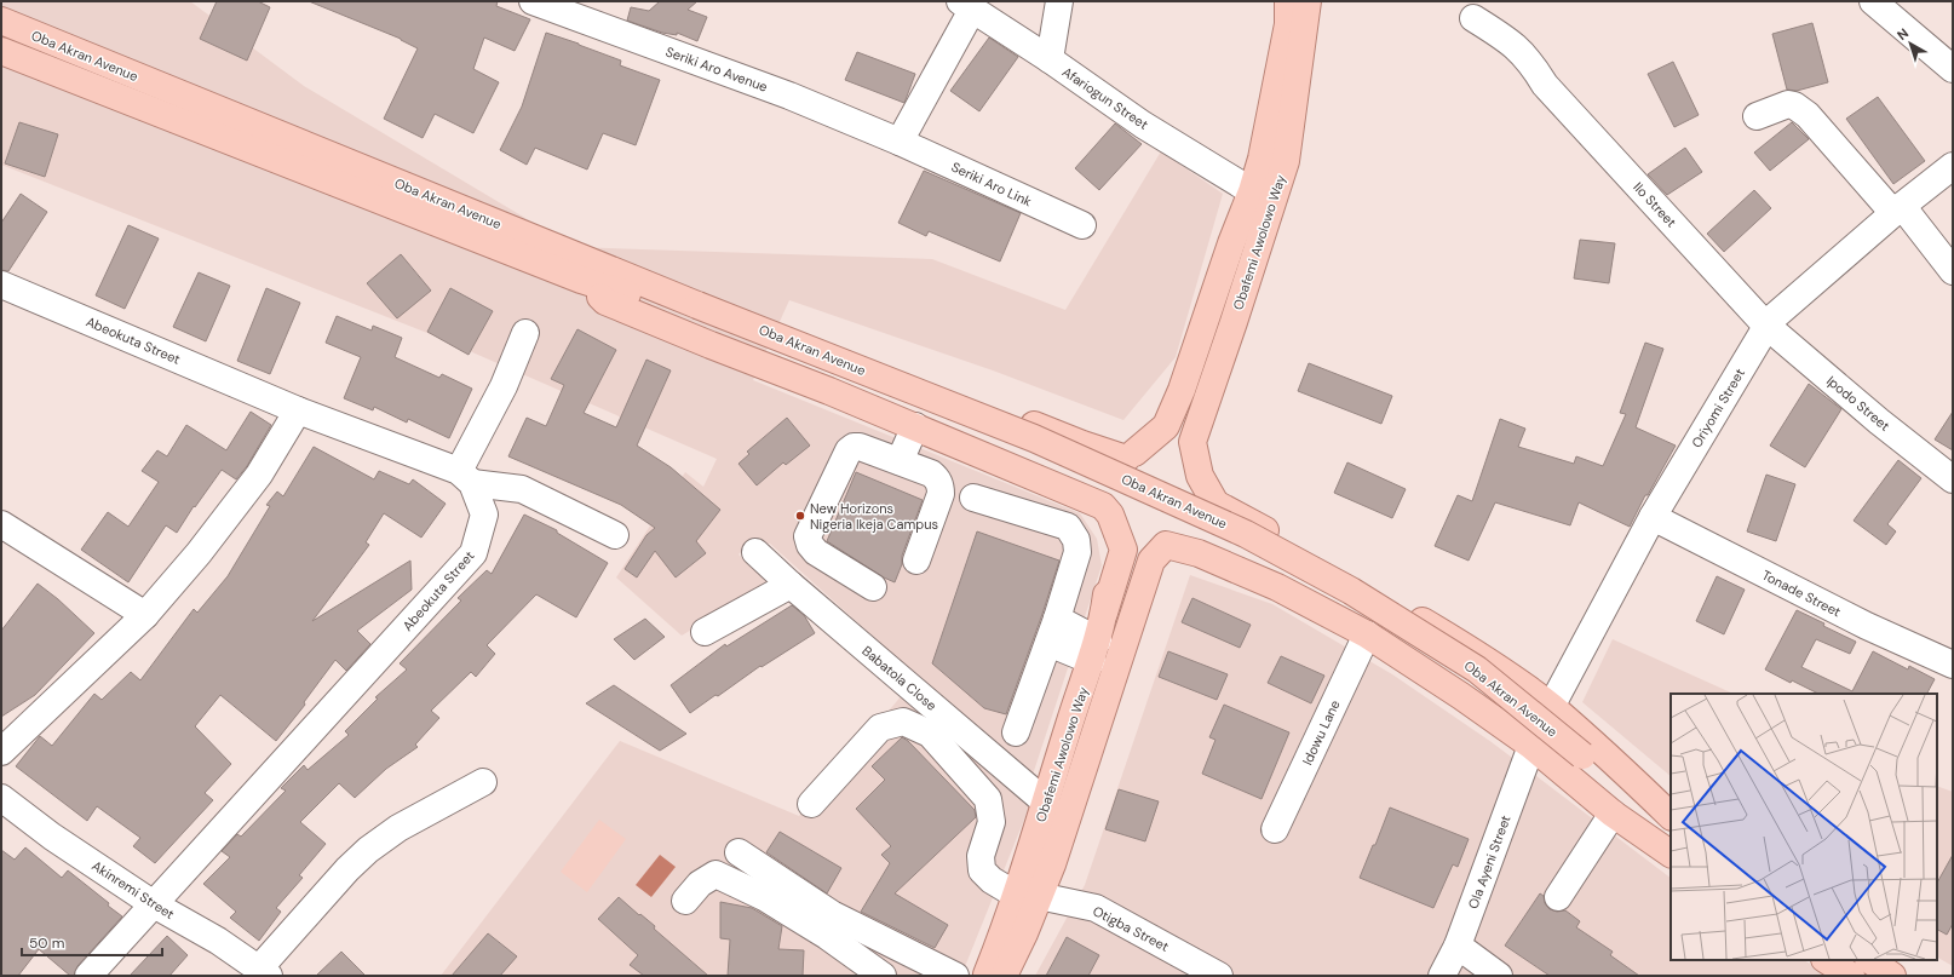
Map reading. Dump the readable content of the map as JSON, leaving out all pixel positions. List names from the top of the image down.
{
  "streets": {
    "main road": ["Oba Akran Avenue", "Obafemi Awolowo Way"],
    "street": [
      "Seriki Aro Avenue",
      "Afariogun Street",
      "Seriki Aro Link",
      "Ilo Street",
      "Abeokuta Street",
      "Ipodo Street",
      "Oriyomi Street",
      "Tonade Street",
      "Babatola Close",
      "Idowu Lane",
      "Ola Ayeni Street",
      "Akinremi Street",
      "Otigba Street"
    ]
  },
  "crossings": [
    ["Seriki Aro Avenue", "Seriki Aro Link"],
    ["Afariogun Street", "Obafemi Awolowo Way"],
    ["Ilo Street", "Ipodo Street"],
    ["Ilo Street", "Oriyomi Street"],
    ["Obafemi Awolowo Way", "Babatola Close"],
    ["Obafemi Awolowo Way", "Otigba Street"],
    ["Abeokuta Street", "Akinremi Street"],
    ["Ipodo Street", "Oriyomi Street"],
    ["Oriyomi Street", "Tonade Street"]
  ],
  "places": ["New Horizons Nigeria Ikeja Campus"],
  "scale_bar": "50 m",
  "north": "top left"
}
